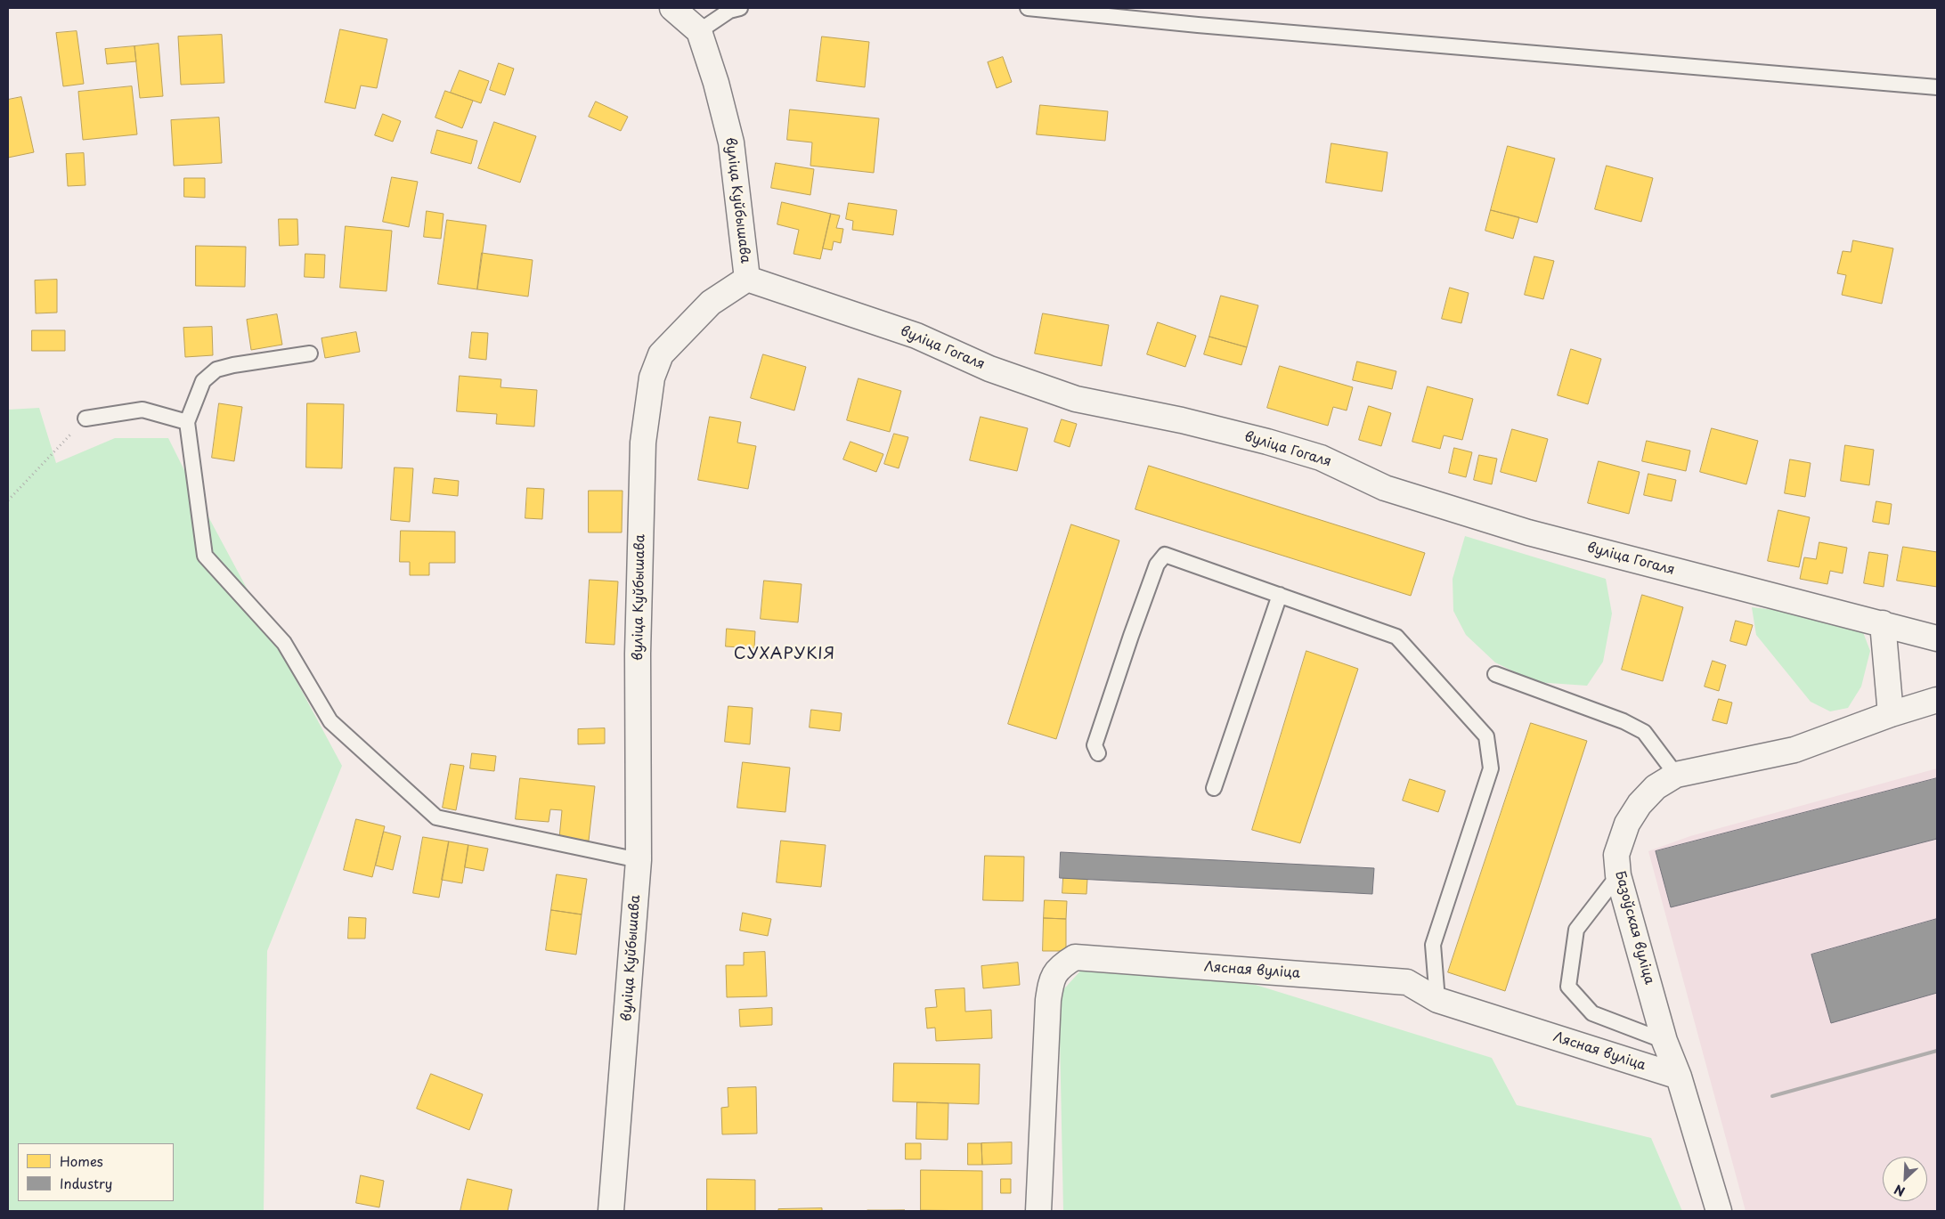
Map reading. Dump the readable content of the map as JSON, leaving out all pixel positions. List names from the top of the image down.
{
  "streets": {
    "street": [
      "вуліца Куйбышава",
      "вуліца Гогаля",
      "Базоўская вуліца",
      "Лясная вуліца"
    ]
  },
  "crossings": [
    ["вуліца Куйбышава", "вуліца Гогаля"],
    ["Базоўская вуліца", "Лясная вуліца"]
  ],
  "districts": ["СУХАРУКІЯ"],
  "legend": ["Homes", "Industry"],
  "north": "bottom left"
}
